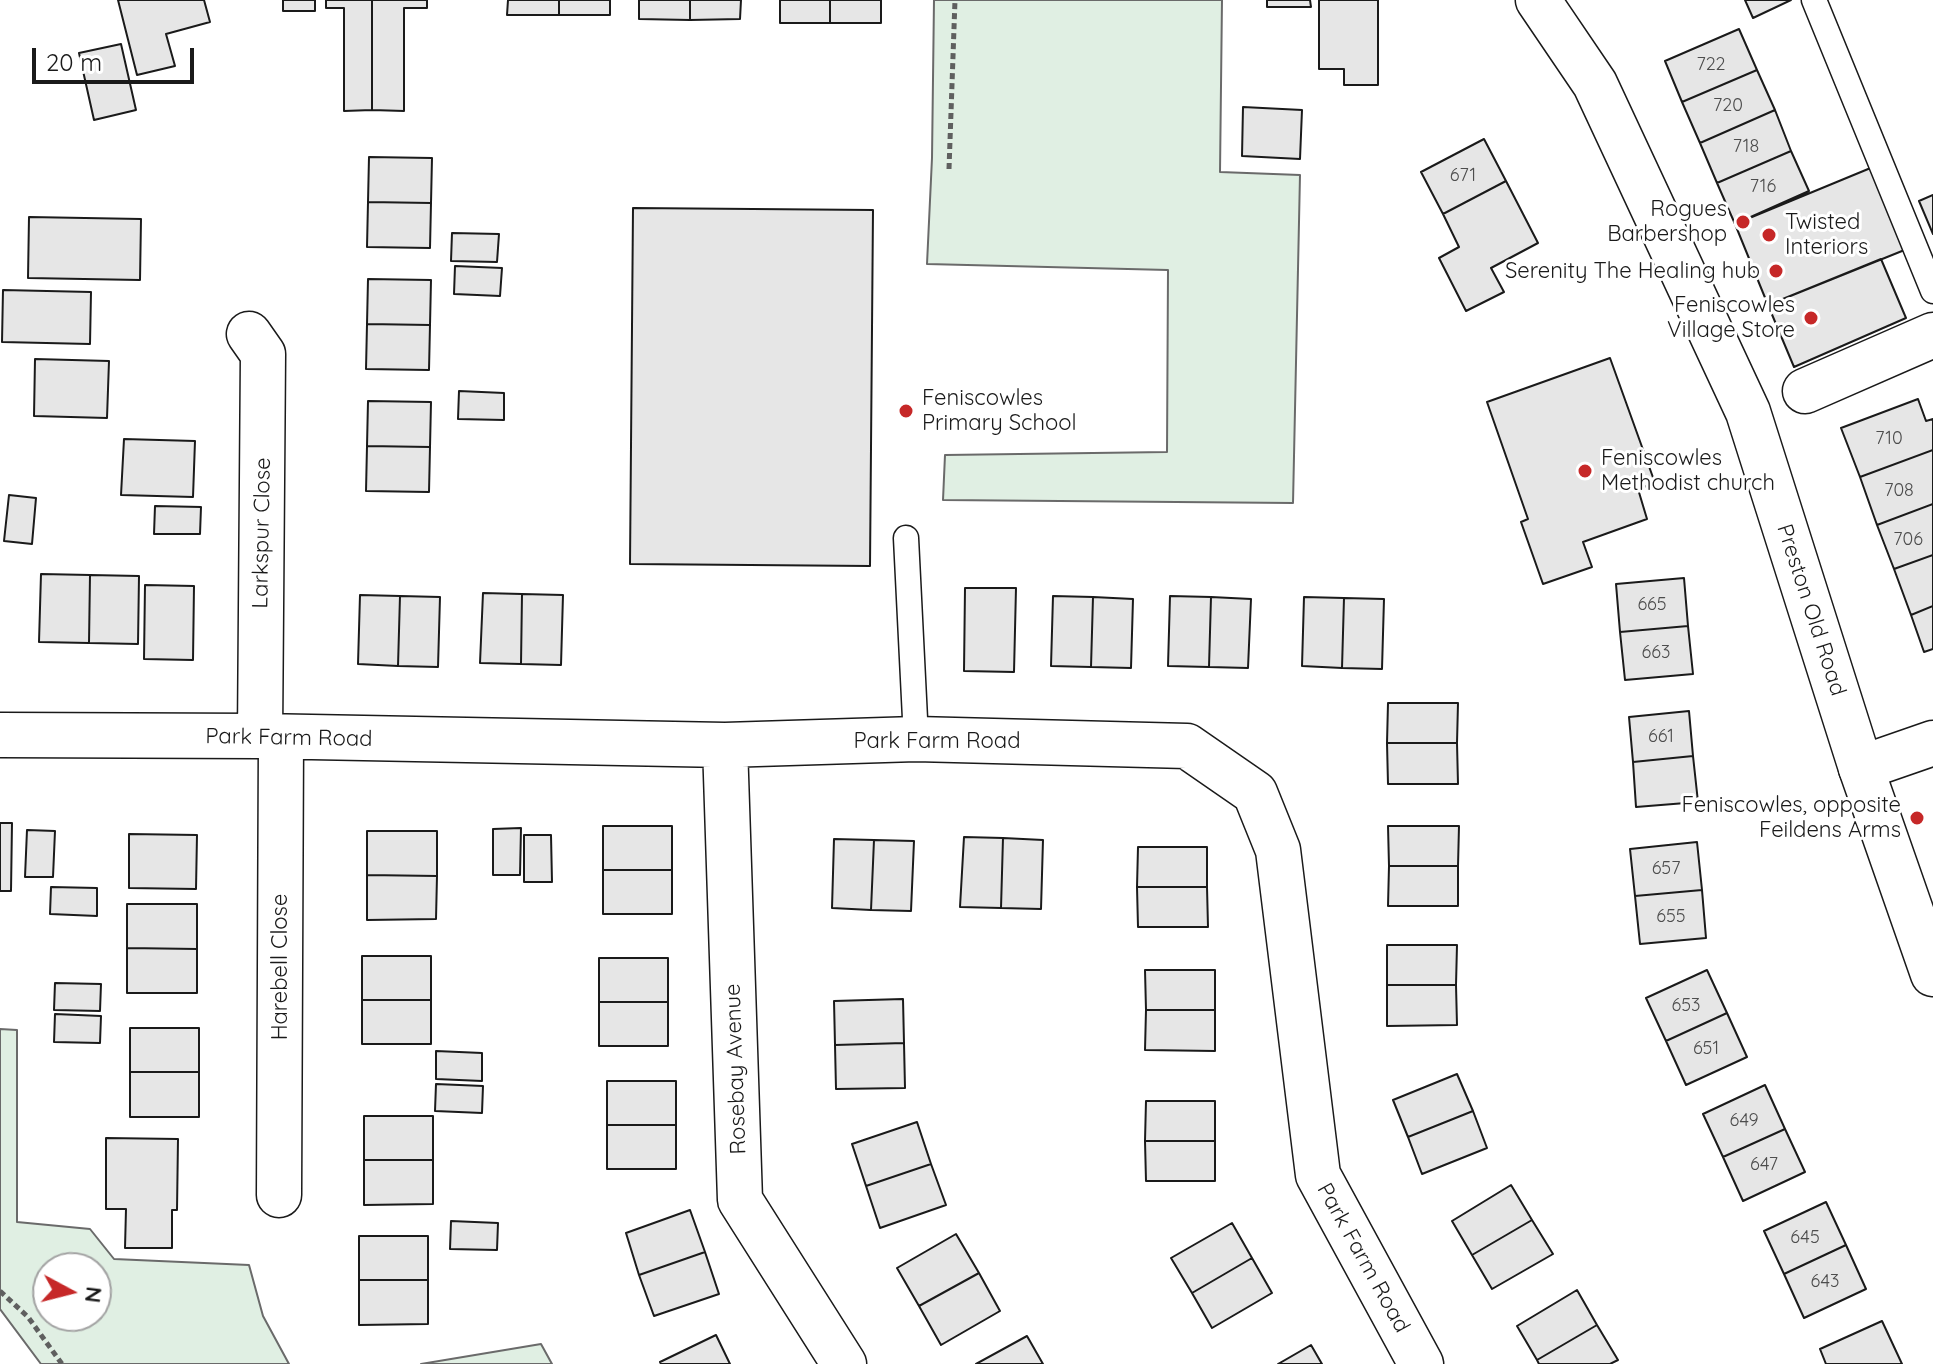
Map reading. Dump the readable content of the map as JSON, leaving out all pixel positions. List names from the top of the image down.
{
  "streets": {
    "street": [
      "Larkspur Close",
      "Preston Old Road",
      "Park Farm Road",
      "Harebell Close",
      "Rosebay Avenue"
    ]
  },
  "crossings": [
    ["Larkspur Close", "Park Farm Road"],
    ["Larkspur Close", "Harebell Close"],
    ["Park Farm Road", "Harebell Close"],
    ["Park Farm Road", "Rosebay Avenue"]
  ],
  "places": [
    "Rogues Barbershop",
    "Twisted Interiors",
    "Serenity The Healing hub",
    "Feniscowles Village Store",
    "Feniscowles Primary School",
    "Feniscowles Methodist church",
    "Feniscowles, opposite Feildens Arms"
  ],
  "house_numbers": [
    "722",
    "720",
    "718",
    "671",
    "716",
    "710",
    "708",
    "706",
    "665",
    "663",
    "661",
    "657",
    "655",
    "653",
    "651",
    "649",
    "647",
    "645",
    "643"
  ],
  "scale_bar": "20 m",
  "north": "right"
}
